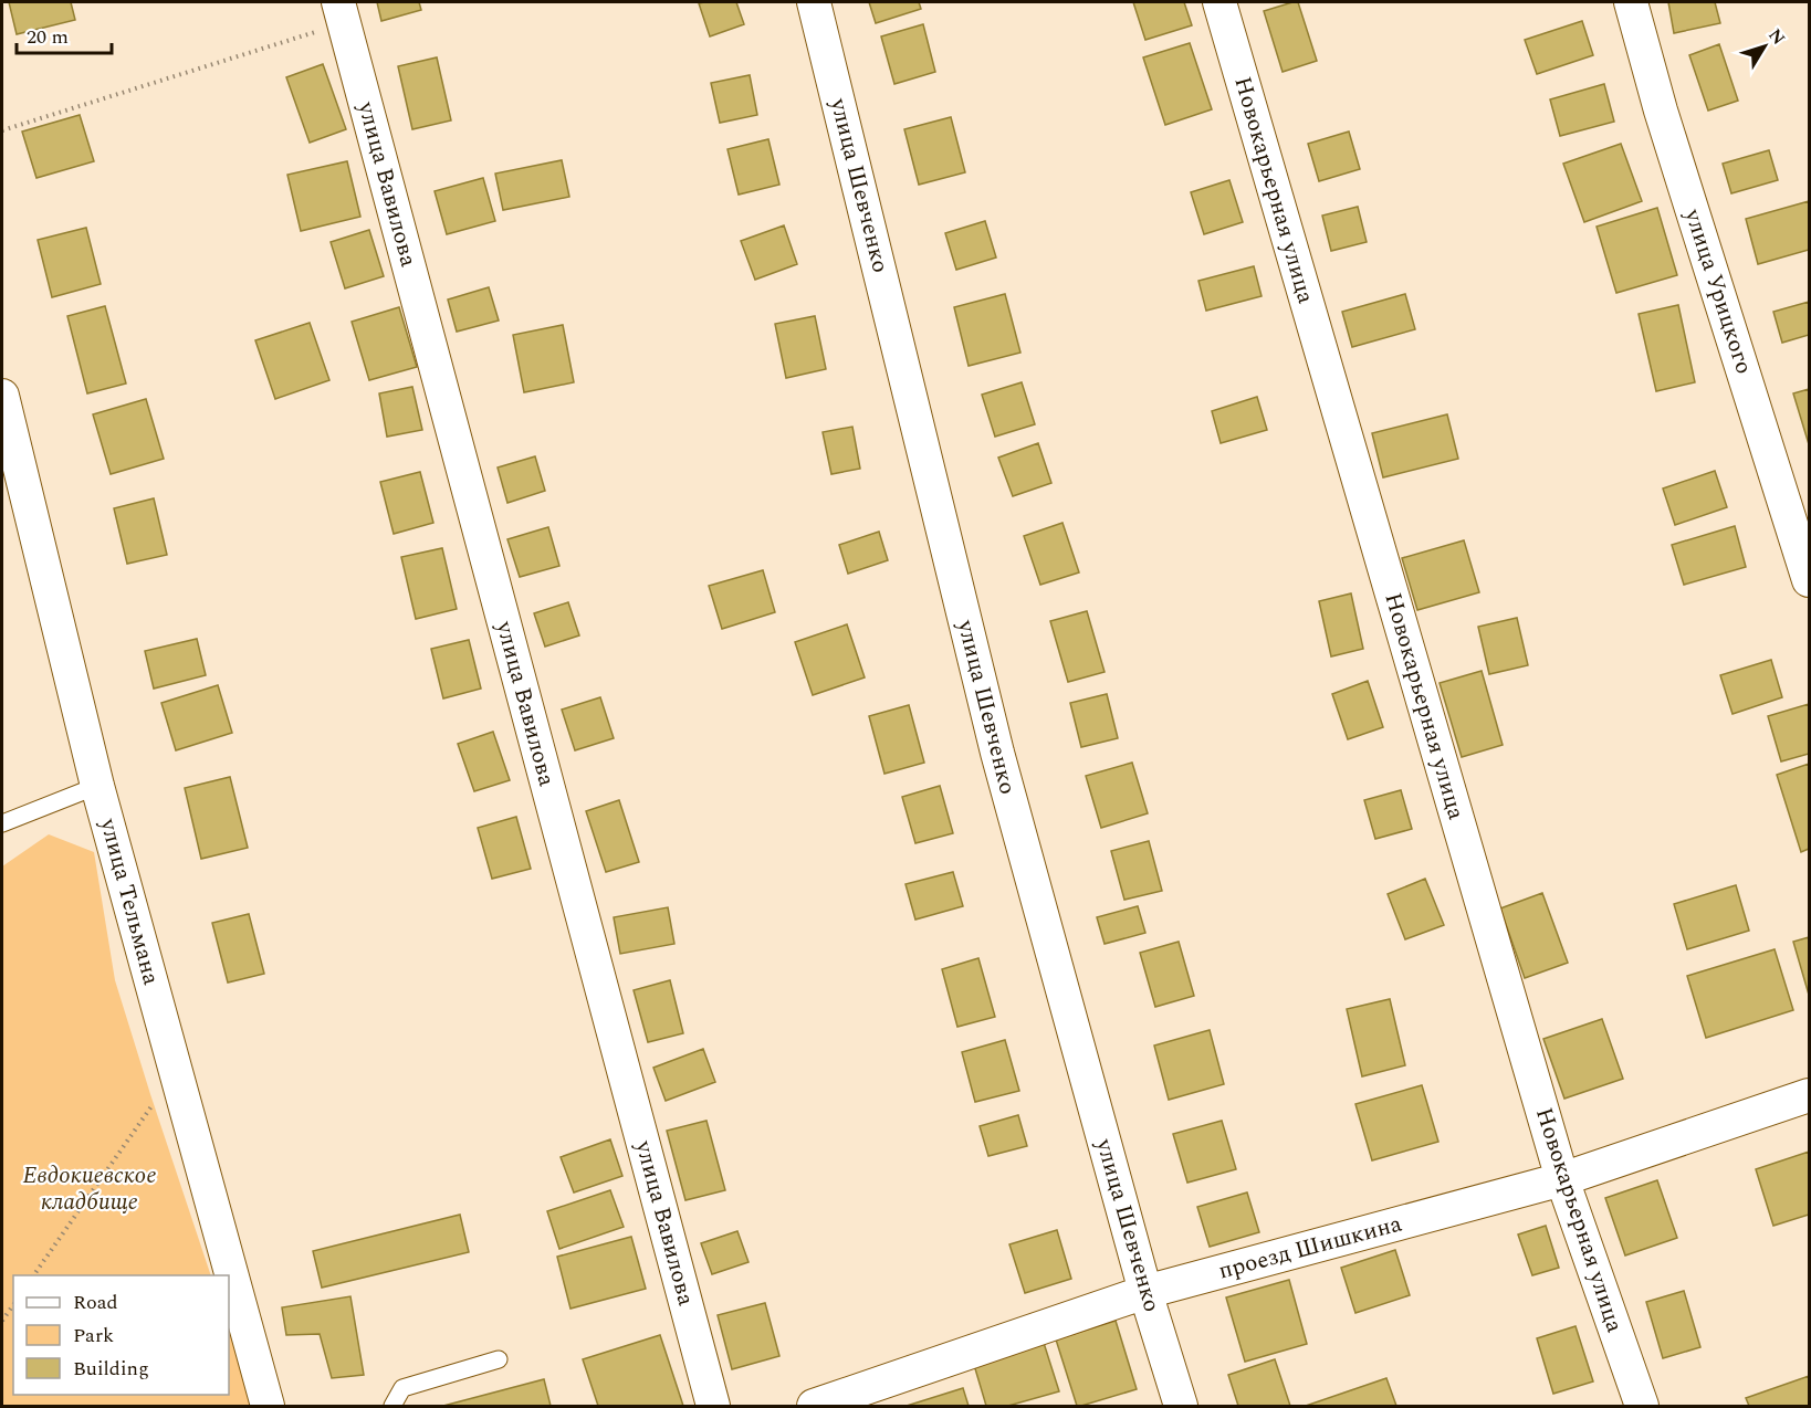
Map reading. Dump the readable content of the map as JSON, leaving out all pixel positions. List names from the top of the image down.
{
  "streets": {
    "street": [
      "улица Вавилова",
      "улица Шевченко",
      "Новокарьерная улица",
      "улица Урицкого",
      "улица Тельмана",
      "проезд Шишкина"
    ]
  },
  "crossings": [
    ["улица Шевченко", "проезд Шишкина"],
    ["Новокарьерная улица", "проезд Шишкина"]
  ],
  "parks": ["Евдокиевское кладбище"],
  "legend": ["Road", "Park", "Building"],
  "scale_bar": "20 m",
  "north": "top right"
}
